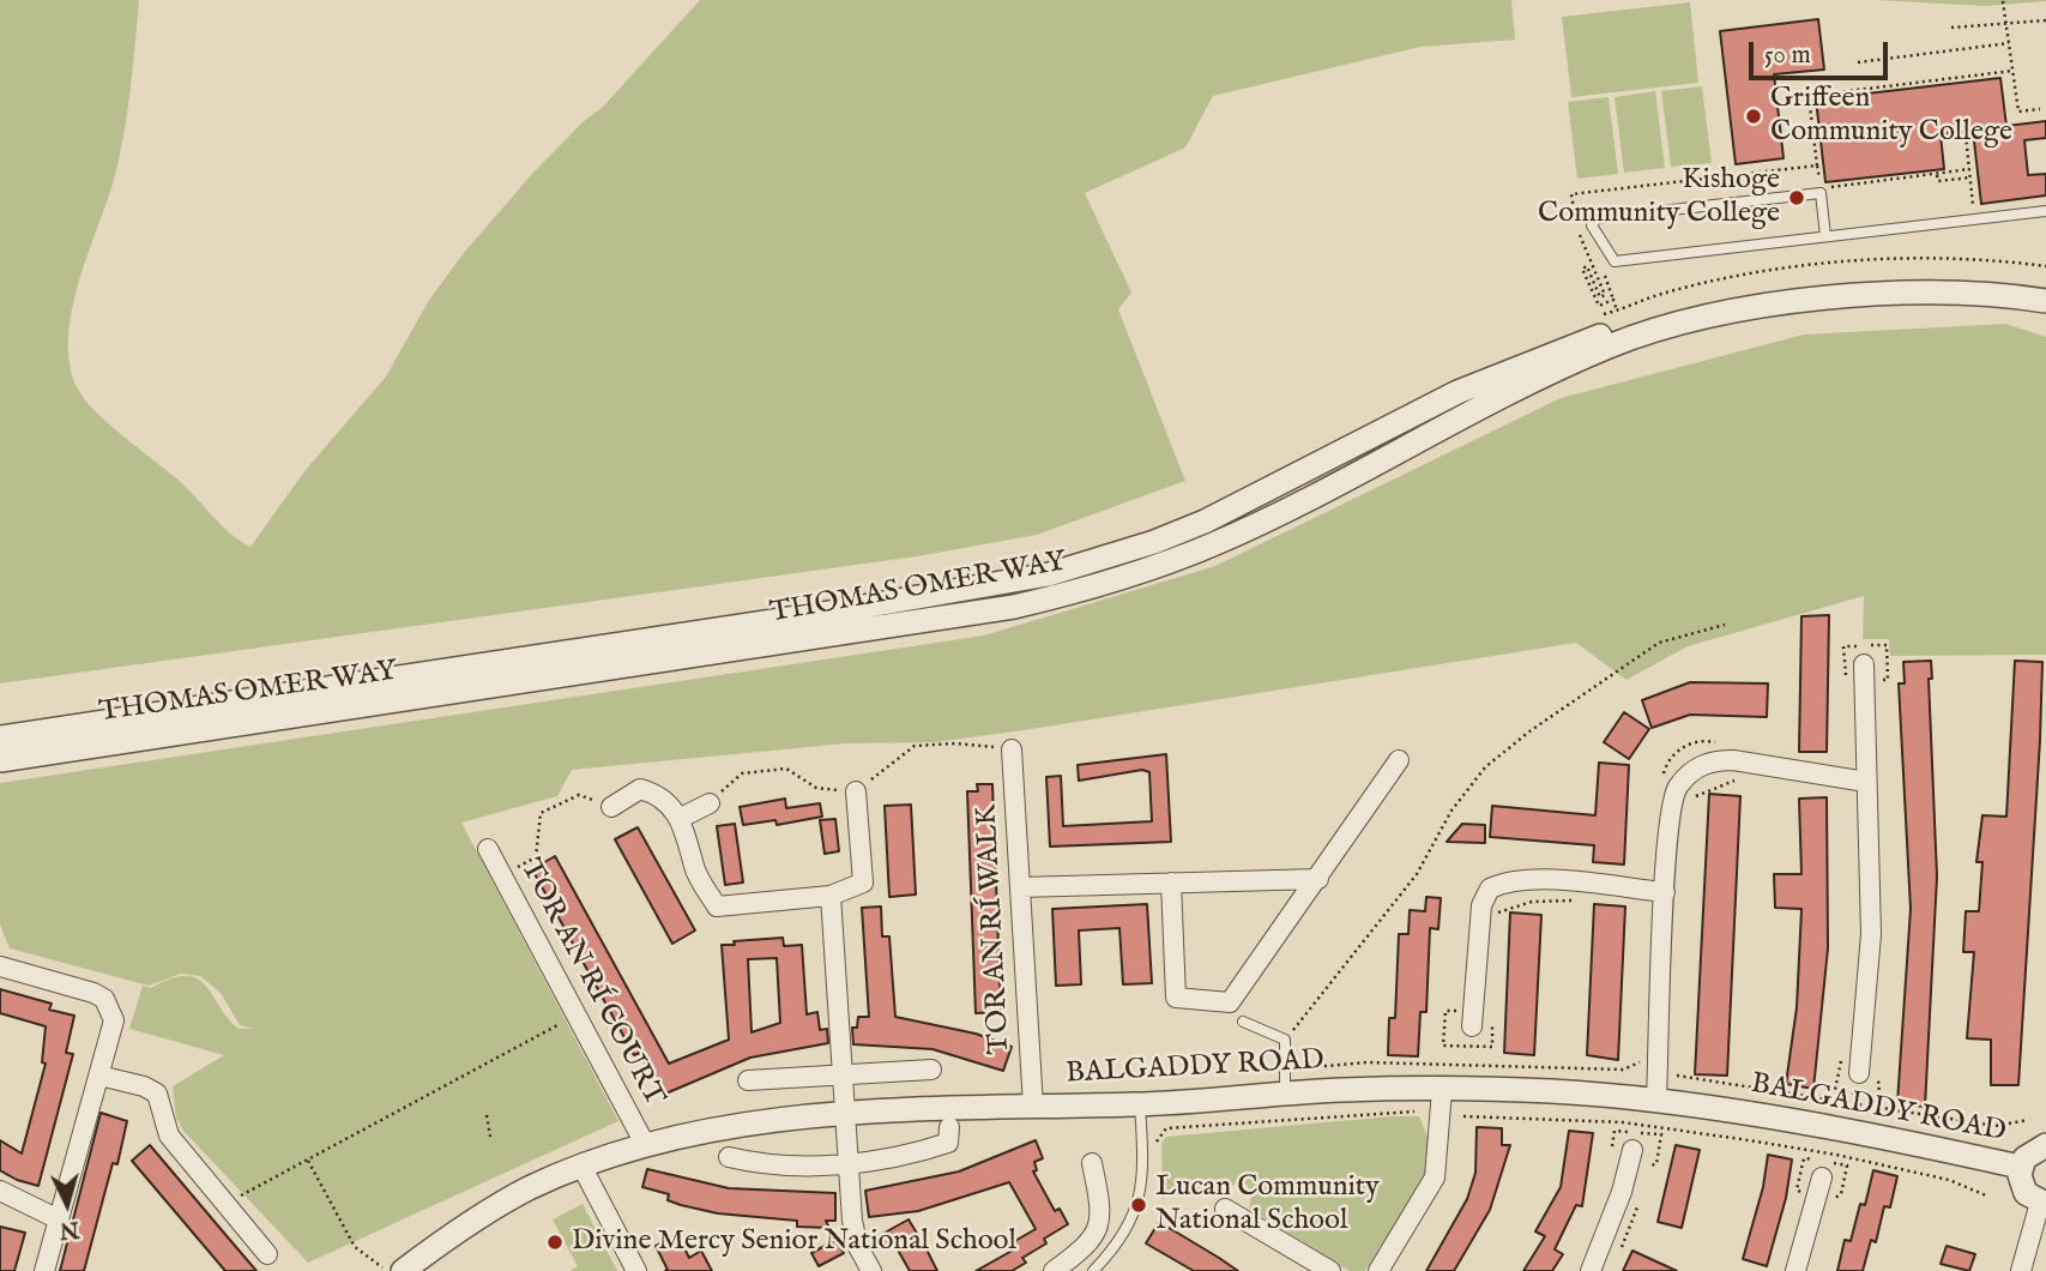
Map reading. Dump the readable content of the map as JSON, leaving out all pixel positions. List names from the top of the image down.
{
  "streets": {
    "street": [
      "THOMAS OMER WAY",
      "TOR AN RÍ WALK",
      "TOR AN RÍ COURT",
      "BALGADDY ROAD"
    ]
  },
  "crossings": [
    ["TOR AN RÍ WALK", "BALGADDY ROAD"],
    ["TOR AN RÍ COURT", "BALGADDY ROAD"]
  ],
  "places": [
    "Griffeen Community College",
    "Kishoge Community College",
    "Lucan Community National School",
    "Divine Mercy Senior National School"
  ],
  "scale_bar": "50 m",
  "north": "bottom"
}
